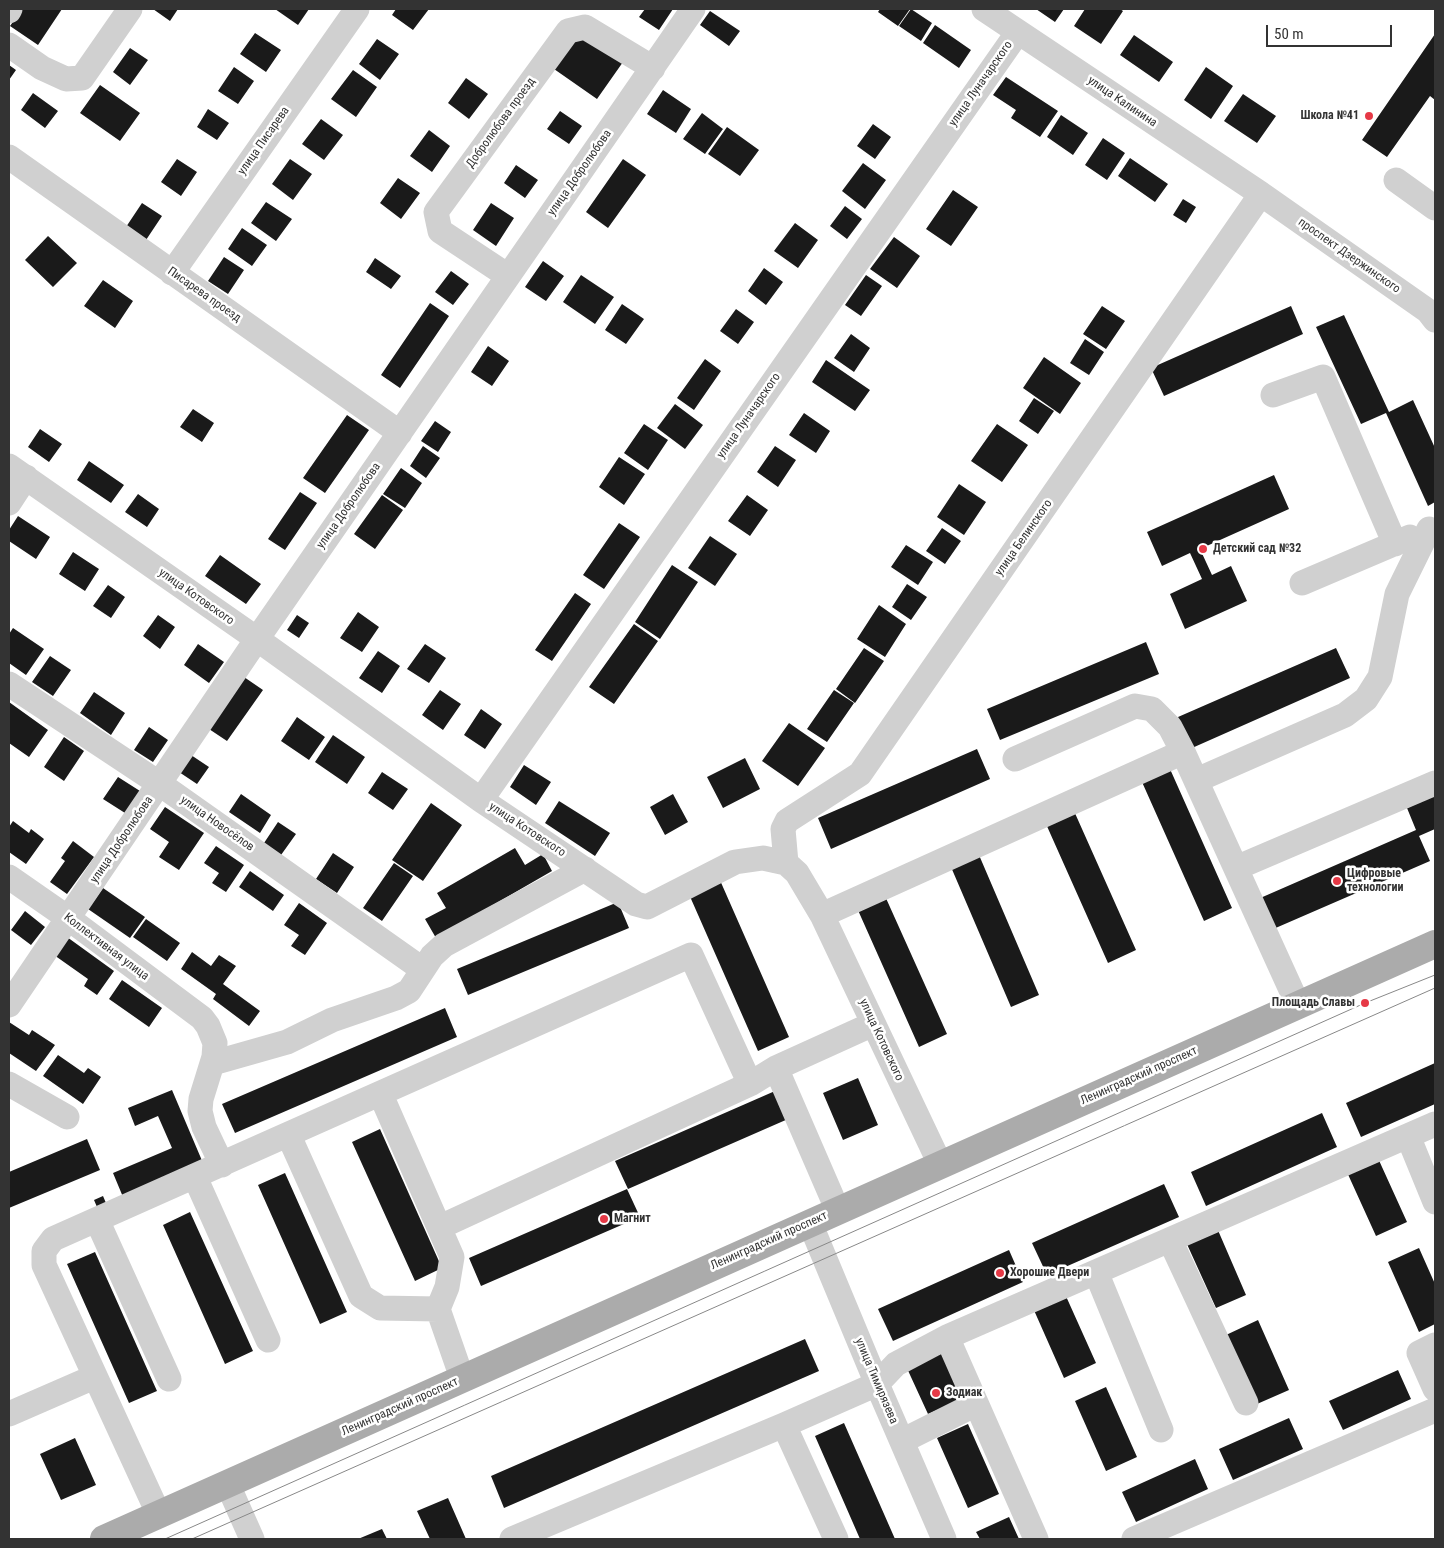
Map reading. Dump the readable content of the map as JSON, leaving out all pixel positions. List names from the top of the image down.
{
  "streets": {
    "main road": ["Ленинградский проспект"],
    "street": [
      "улица Луначарского",
      "улица Калинина",
      "Добролюбова проезд",
      "улица Писарева",
      "улица Добролюбова",
      "проспект Дзержинского",
      "Писарева проезд",
      "улица Белинского",
      "улица Котовского",
      "улица Новосёлов",
      "Коллективная улица",
      "улица Тимирязева"
    ]
  },
  "crossings": [
    ["улица Луначарского", "улица Калинина"],
    ["улица Луначарского", "улица Котовского"],
    ["улица Калинина", "проспект Дзержинского"],
    ["улица Калинина", "улица Белинского"],
    ["Добролюбова проезд", "улица Добролюбова"],
    ["улица Писарева", "Писарева проезд"],
    ["улица Добролюбова", "Писарева проезд"],
    ["улица Добролюбова", "улица Котовского"],
    ["улица Добролюбова", "улица Новосёлов"],
    ["улица Добролюбова", "Коллективная улица"],
    ["проспект Дзержинского", "улица Белинского"],
    ["улица Белинского", "улица Котовского"],
    ["улица Котовского", "Ленинградский проспект"],
    ["Ленинградский проспект", "улица Тимирязева"]
  ],
  "places": [
    "Школа №41",
    "Детский сад №32",
    "Цифровые технологии",
    "Площадь Славы",
    "Магнит",
    "Хорошие Двери",
    "Зодиак"
  ],
  "scale_bar": "50 m"
}
